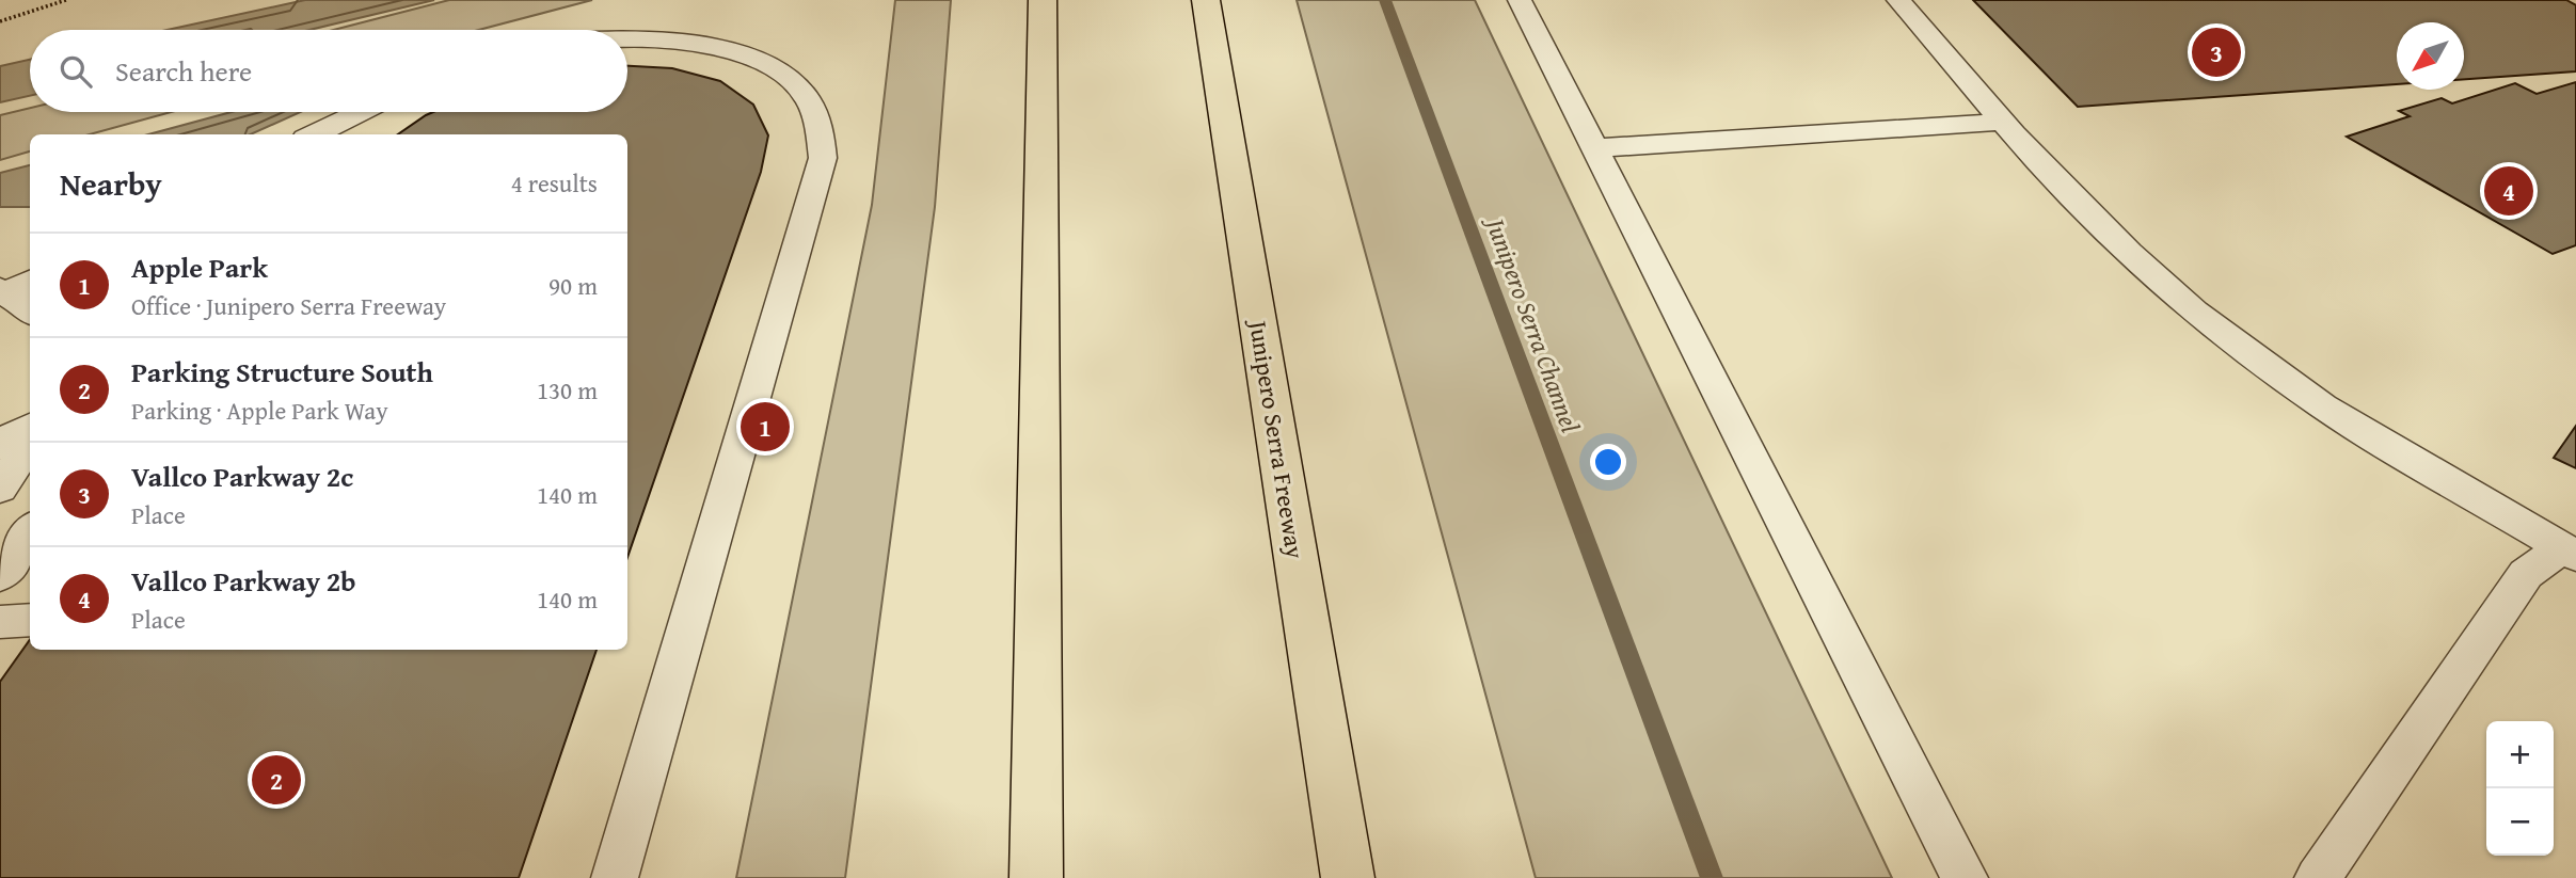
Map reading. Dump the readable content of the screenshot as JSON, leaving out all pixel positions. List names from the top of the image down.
{
  "streets": {
    "highway": ["Junipero Serra Freeway"]
  },
  "water": ["Junipero Serra Channel"],
  "north": "bottom left",
  "page": {
    "pins": [
      "3",
      "4",
      "1",
      "2"
    ],
    "search": "Search here",
    "heading": ["Nearby", "4 results"],
    "list": [
      {
        "mark": "1",
        "name": "Apple Park",
        "note": "Office · Junipero Serra Freeway",
        "value": "90 m"
      },
      {
        "mark": "2",
        "name": "Parking Structure South",
        "note": "Parking · Apple Park Way",
        "value": "130 m"
      },
      {
        "mark": "3",
        "name": "Vallco Parkway 2c",
        "note": "Place",
        "value": "140 m"
      },
      {
        "mark": "4",
        "name": "Vallco Parkway 2b",
        "note": "Place",
        "value": "140 m"
      }
    ],
    "map_buttons": ["+", "−"]
  }
}
